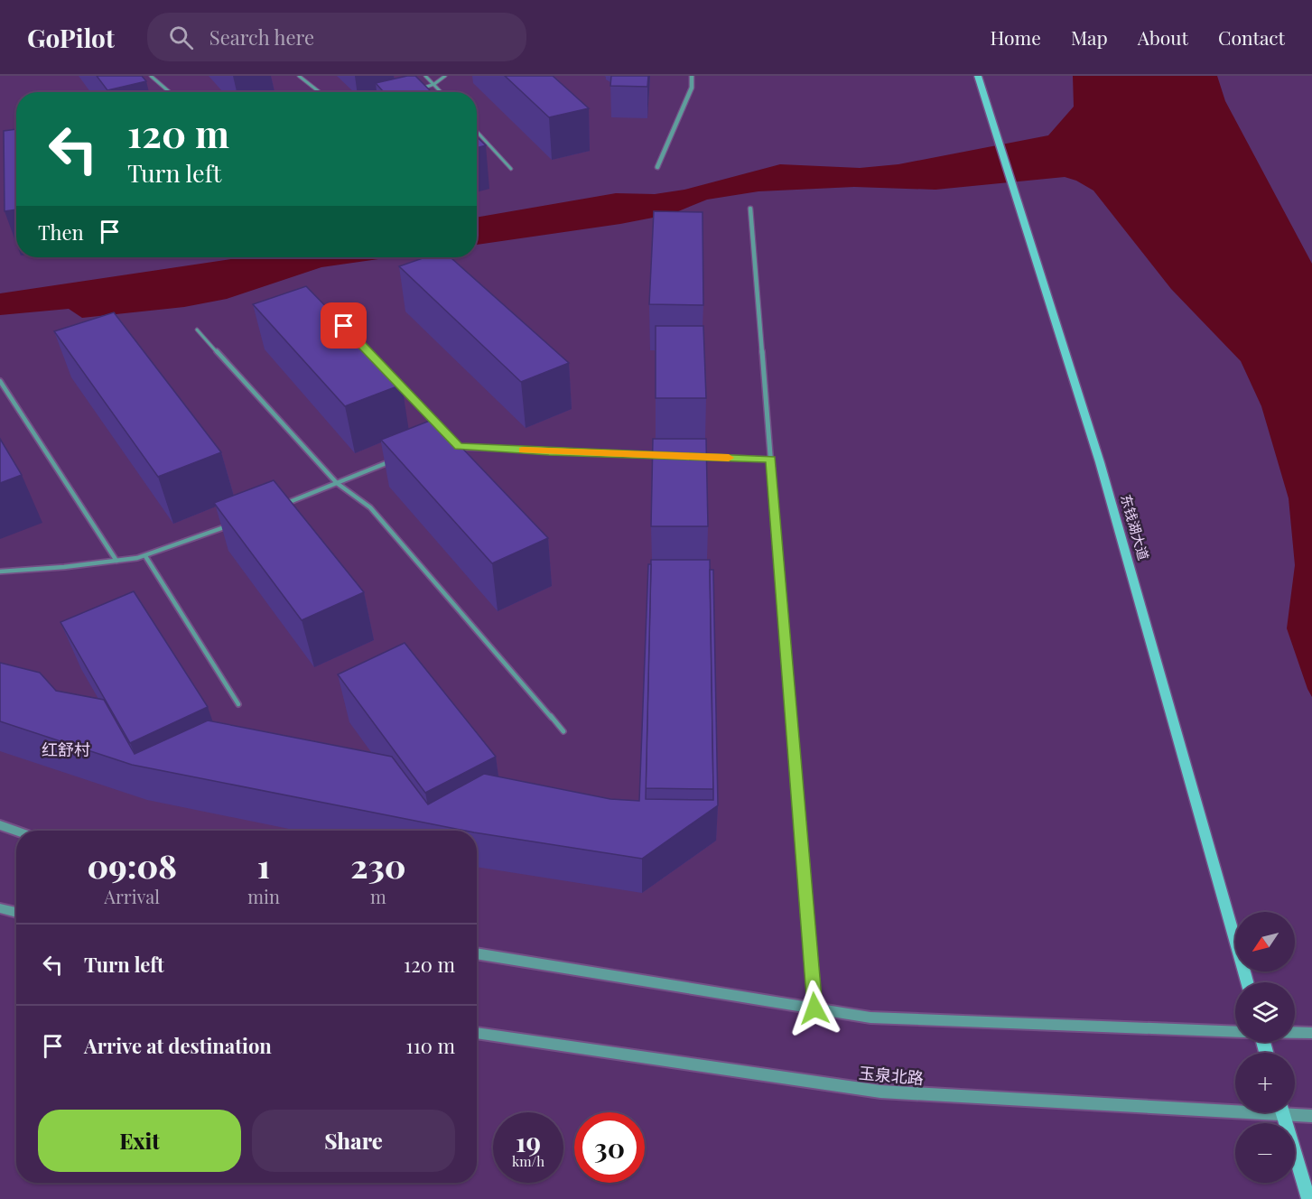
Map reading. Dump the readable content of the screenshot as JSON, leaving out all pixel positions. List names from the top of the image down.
{
  "streets": {
    "main road": ["东钱湖大道"],
    "street": ["玉泉北路"]
  },
  "districts": ["红舒村"],
  "north": "bottom left",
  "page": {
    "header": "GoPilot",
    "search": "Search here",
    "nav": [
      "Home",
      "Map",
      "About",
      "Contact"
    ],
    "turn": ["120 m", "Turn left"],
    "then": "Then",
    "eta": [
      "09:08",
      "Arrival",
      "1",
      "min",
      "230",
      "m"
    ],
    "map_buttons": ["+", "−"],
    "list": [
      {
        "name": "Turn left",
        "value": "120 m"
      },
      {
        "name": "Arrive at destination",
        "value": "110 m"
      }
    ],
    "buttons": ["Exit", "Share"],
    "speed": "19 km/h",
    "limit": "30"
  }
}
